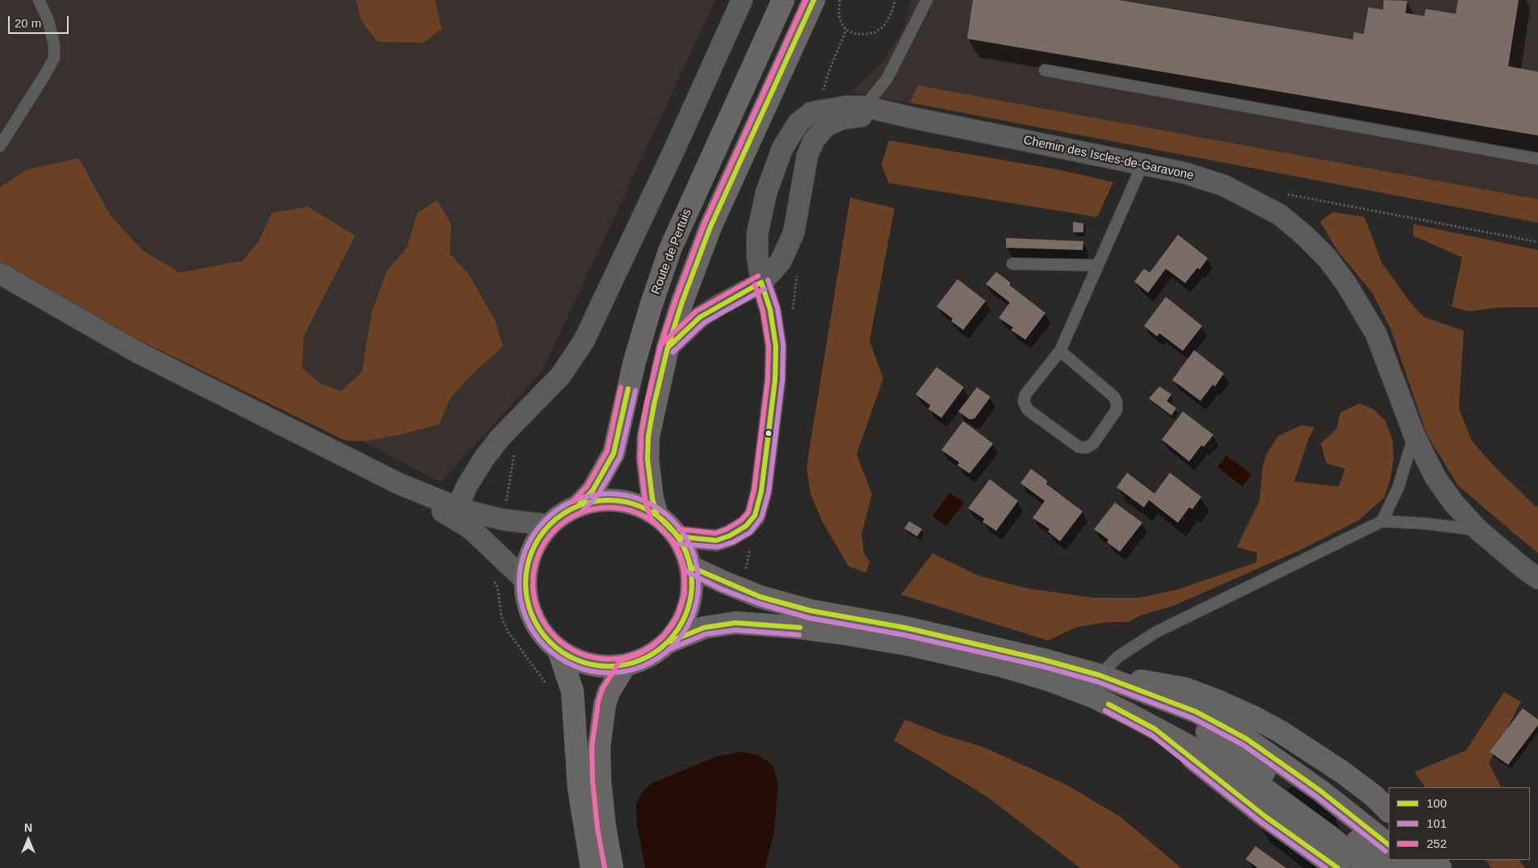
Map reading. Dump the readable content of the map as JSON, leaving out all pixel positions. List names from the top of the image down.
{
  "streets": {
    "main road": ["Route de Pertuis"],
    "street": ["Chemin des Iscles-de-Garavone"]
  },
  "lines": ["transit line 100", "transit line 101", "transit line 252"],
  "legend": ["100", "101", "252"],
  "scale_bar": "20 m",
  "north": "top"
}
